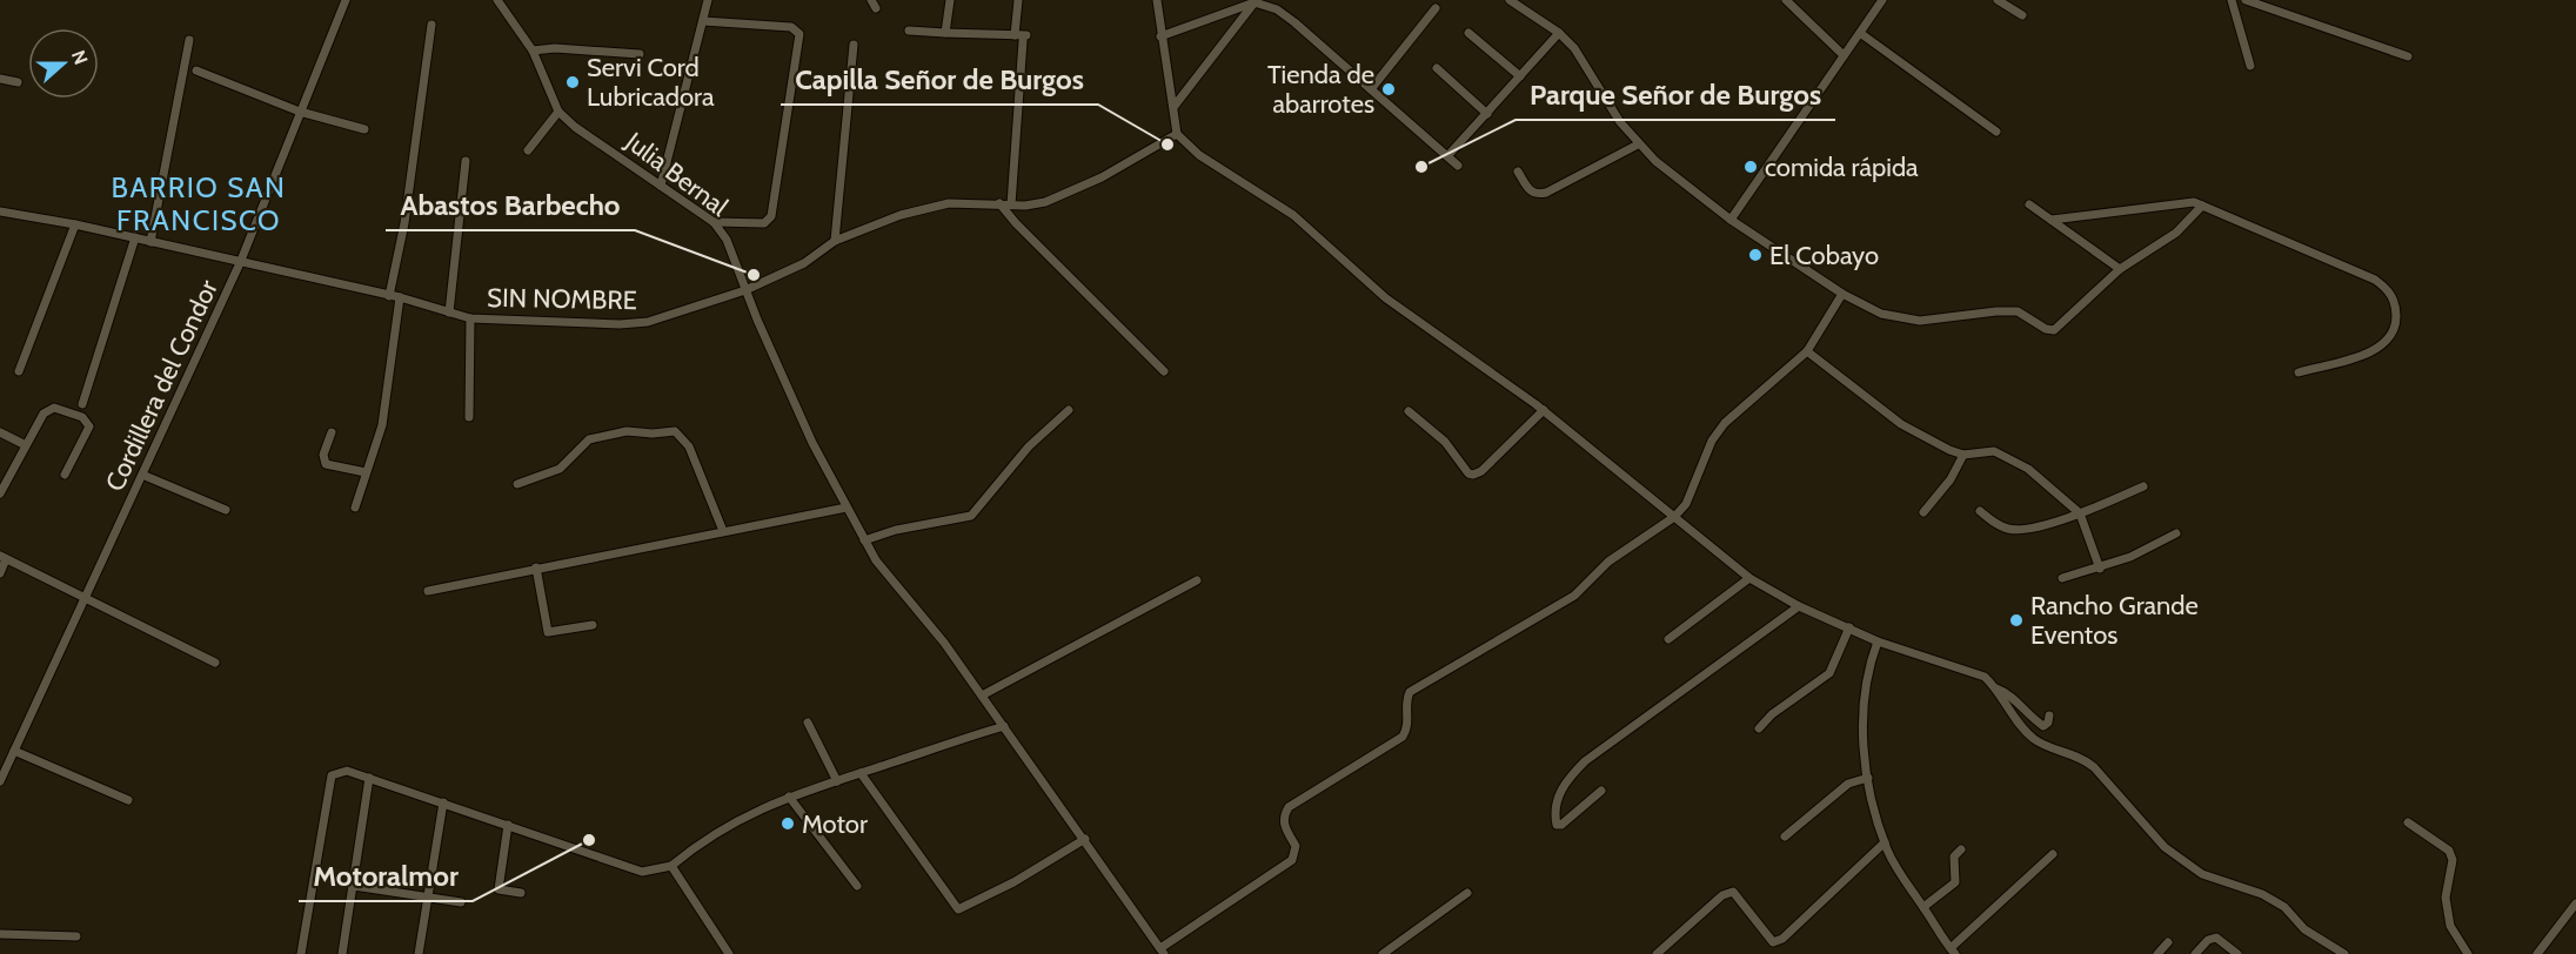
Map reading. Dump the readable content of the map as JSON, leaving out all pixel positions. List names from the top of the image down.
{
  "streets": {
    "street": ["Julia Bernal", "SIN NOMBRE", "Cordillera del Condor"]
  },
  "crossings": [
    ["Julia Bernal", "SIN NOMBRE"],
    ["SIN NOMBRE", "Cordillera del Condor"]
  ],
  "districts": ["BARRIO SAN FRANCISCO"],
  "places": [
    "Servi Cord Lubricadora",
    "Tienda de abarrotes",
    "Capilla Señor de Burgos",
    "Parque Señor de Burgos",
    "comida rápida",
    "El Cobayo",
    "Abastos Barbecho",
    "Rancho Grande Eventos",
    "Motor",
    "Motoralmor"
  ],
  "north": "right"
}
